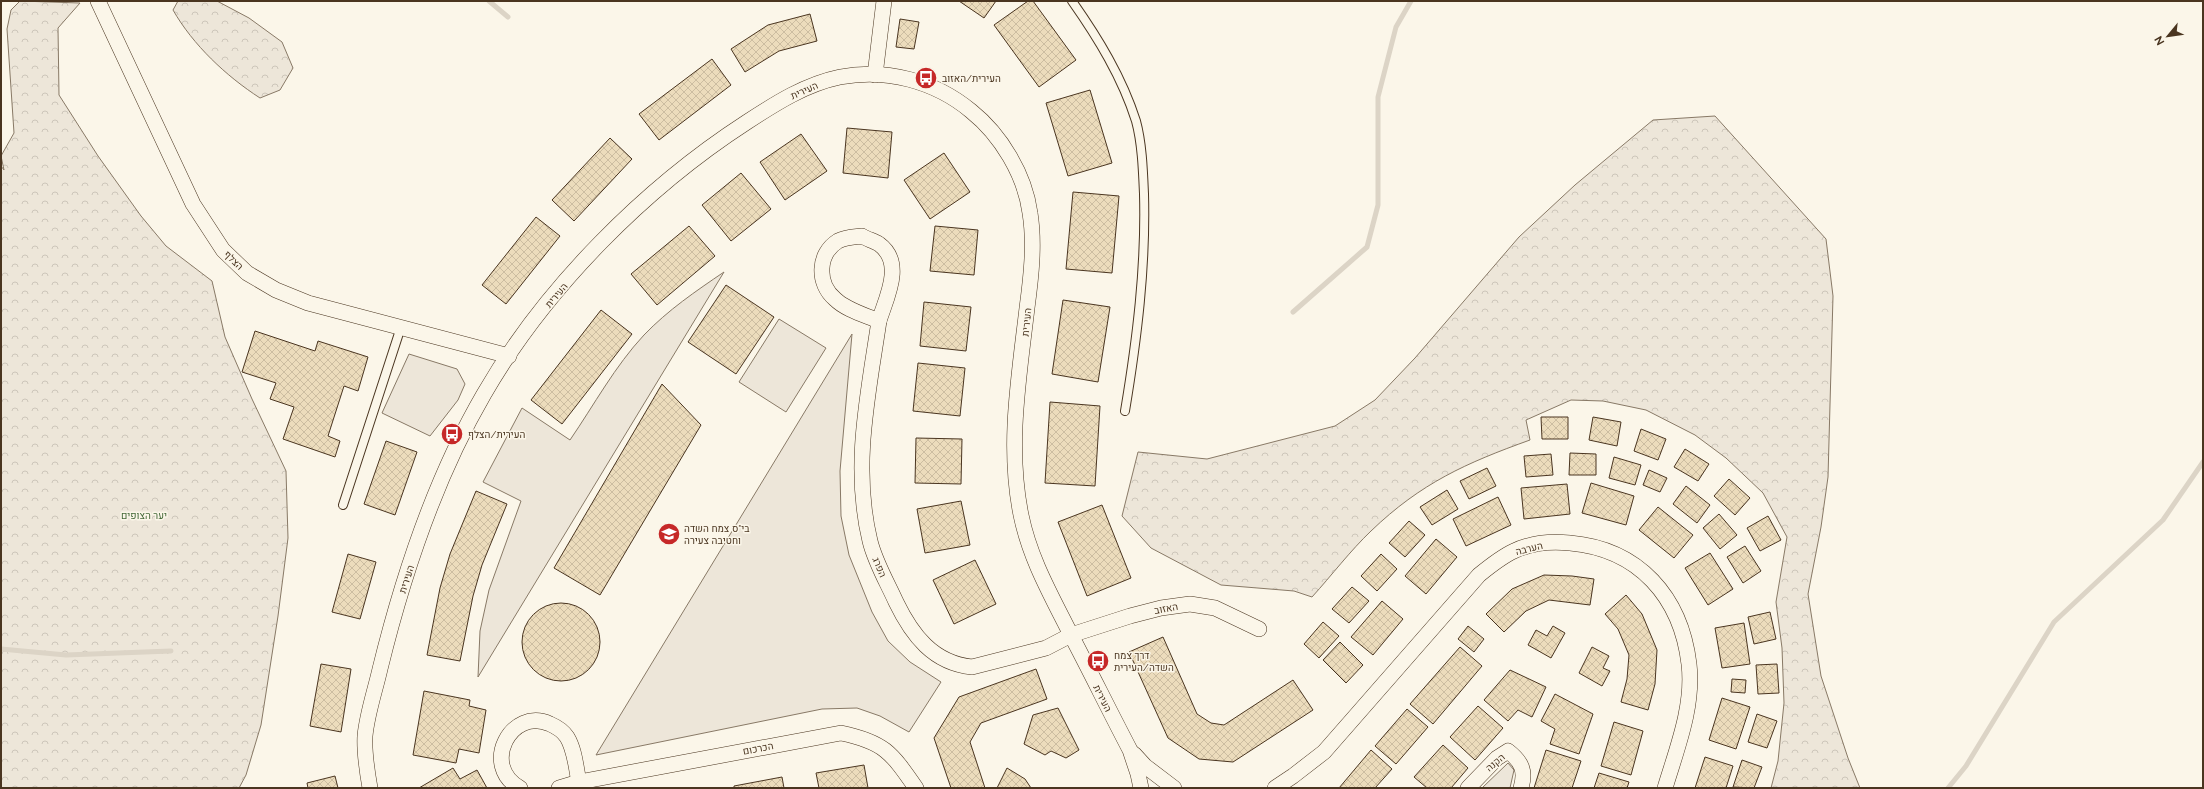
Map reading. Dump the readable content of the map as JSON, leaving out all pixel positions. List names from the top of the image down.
{
  "streets": {
    "street": [
      "העירית",
      "הצלף",
      "הערבה",
      "הפרג",
      "האזוב",
      "הכרכום",
      "הקנה"
    ]
  },
  "crossings": [
    ["העירית", "הצלף"],
    ["העירית", "הפרג"],
    ["העירית", "האזוב"],
    ["הפרג", "האזוב"]
  ],
  "parks": ["יער הצופים"],
  "places": {
    "bus stop": ["העירית/האזוב", "העירית/הצלף", "דרך צמח השדה/העירית"],
    "school or university": ["בי\"ס צמח השדה וחטיבה צעירה"]
  },
  "north": "bottom left"
}
